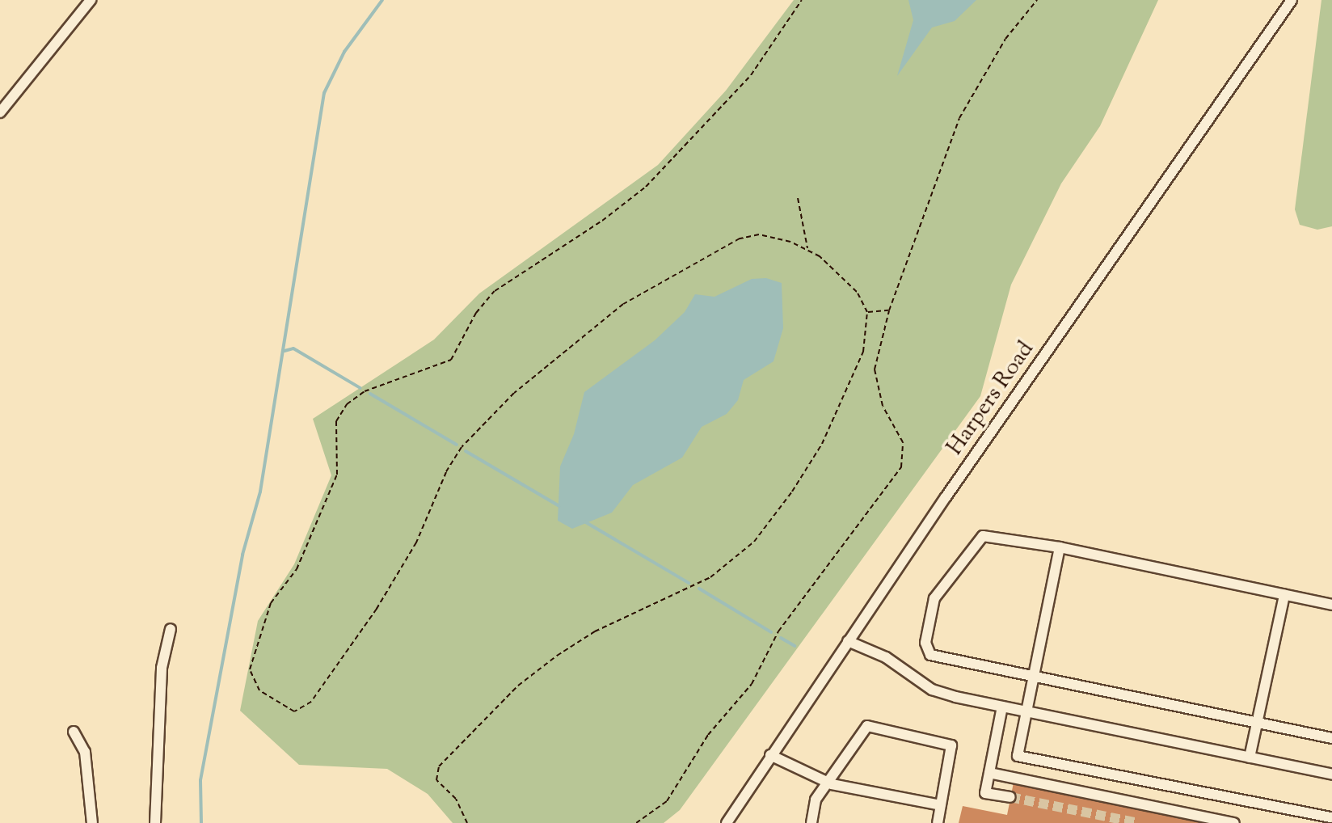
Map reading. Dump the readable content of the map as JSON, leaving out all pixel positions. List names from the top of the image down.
{
  "streets": {
    "street": ["Harpers Road"]
  }
}
